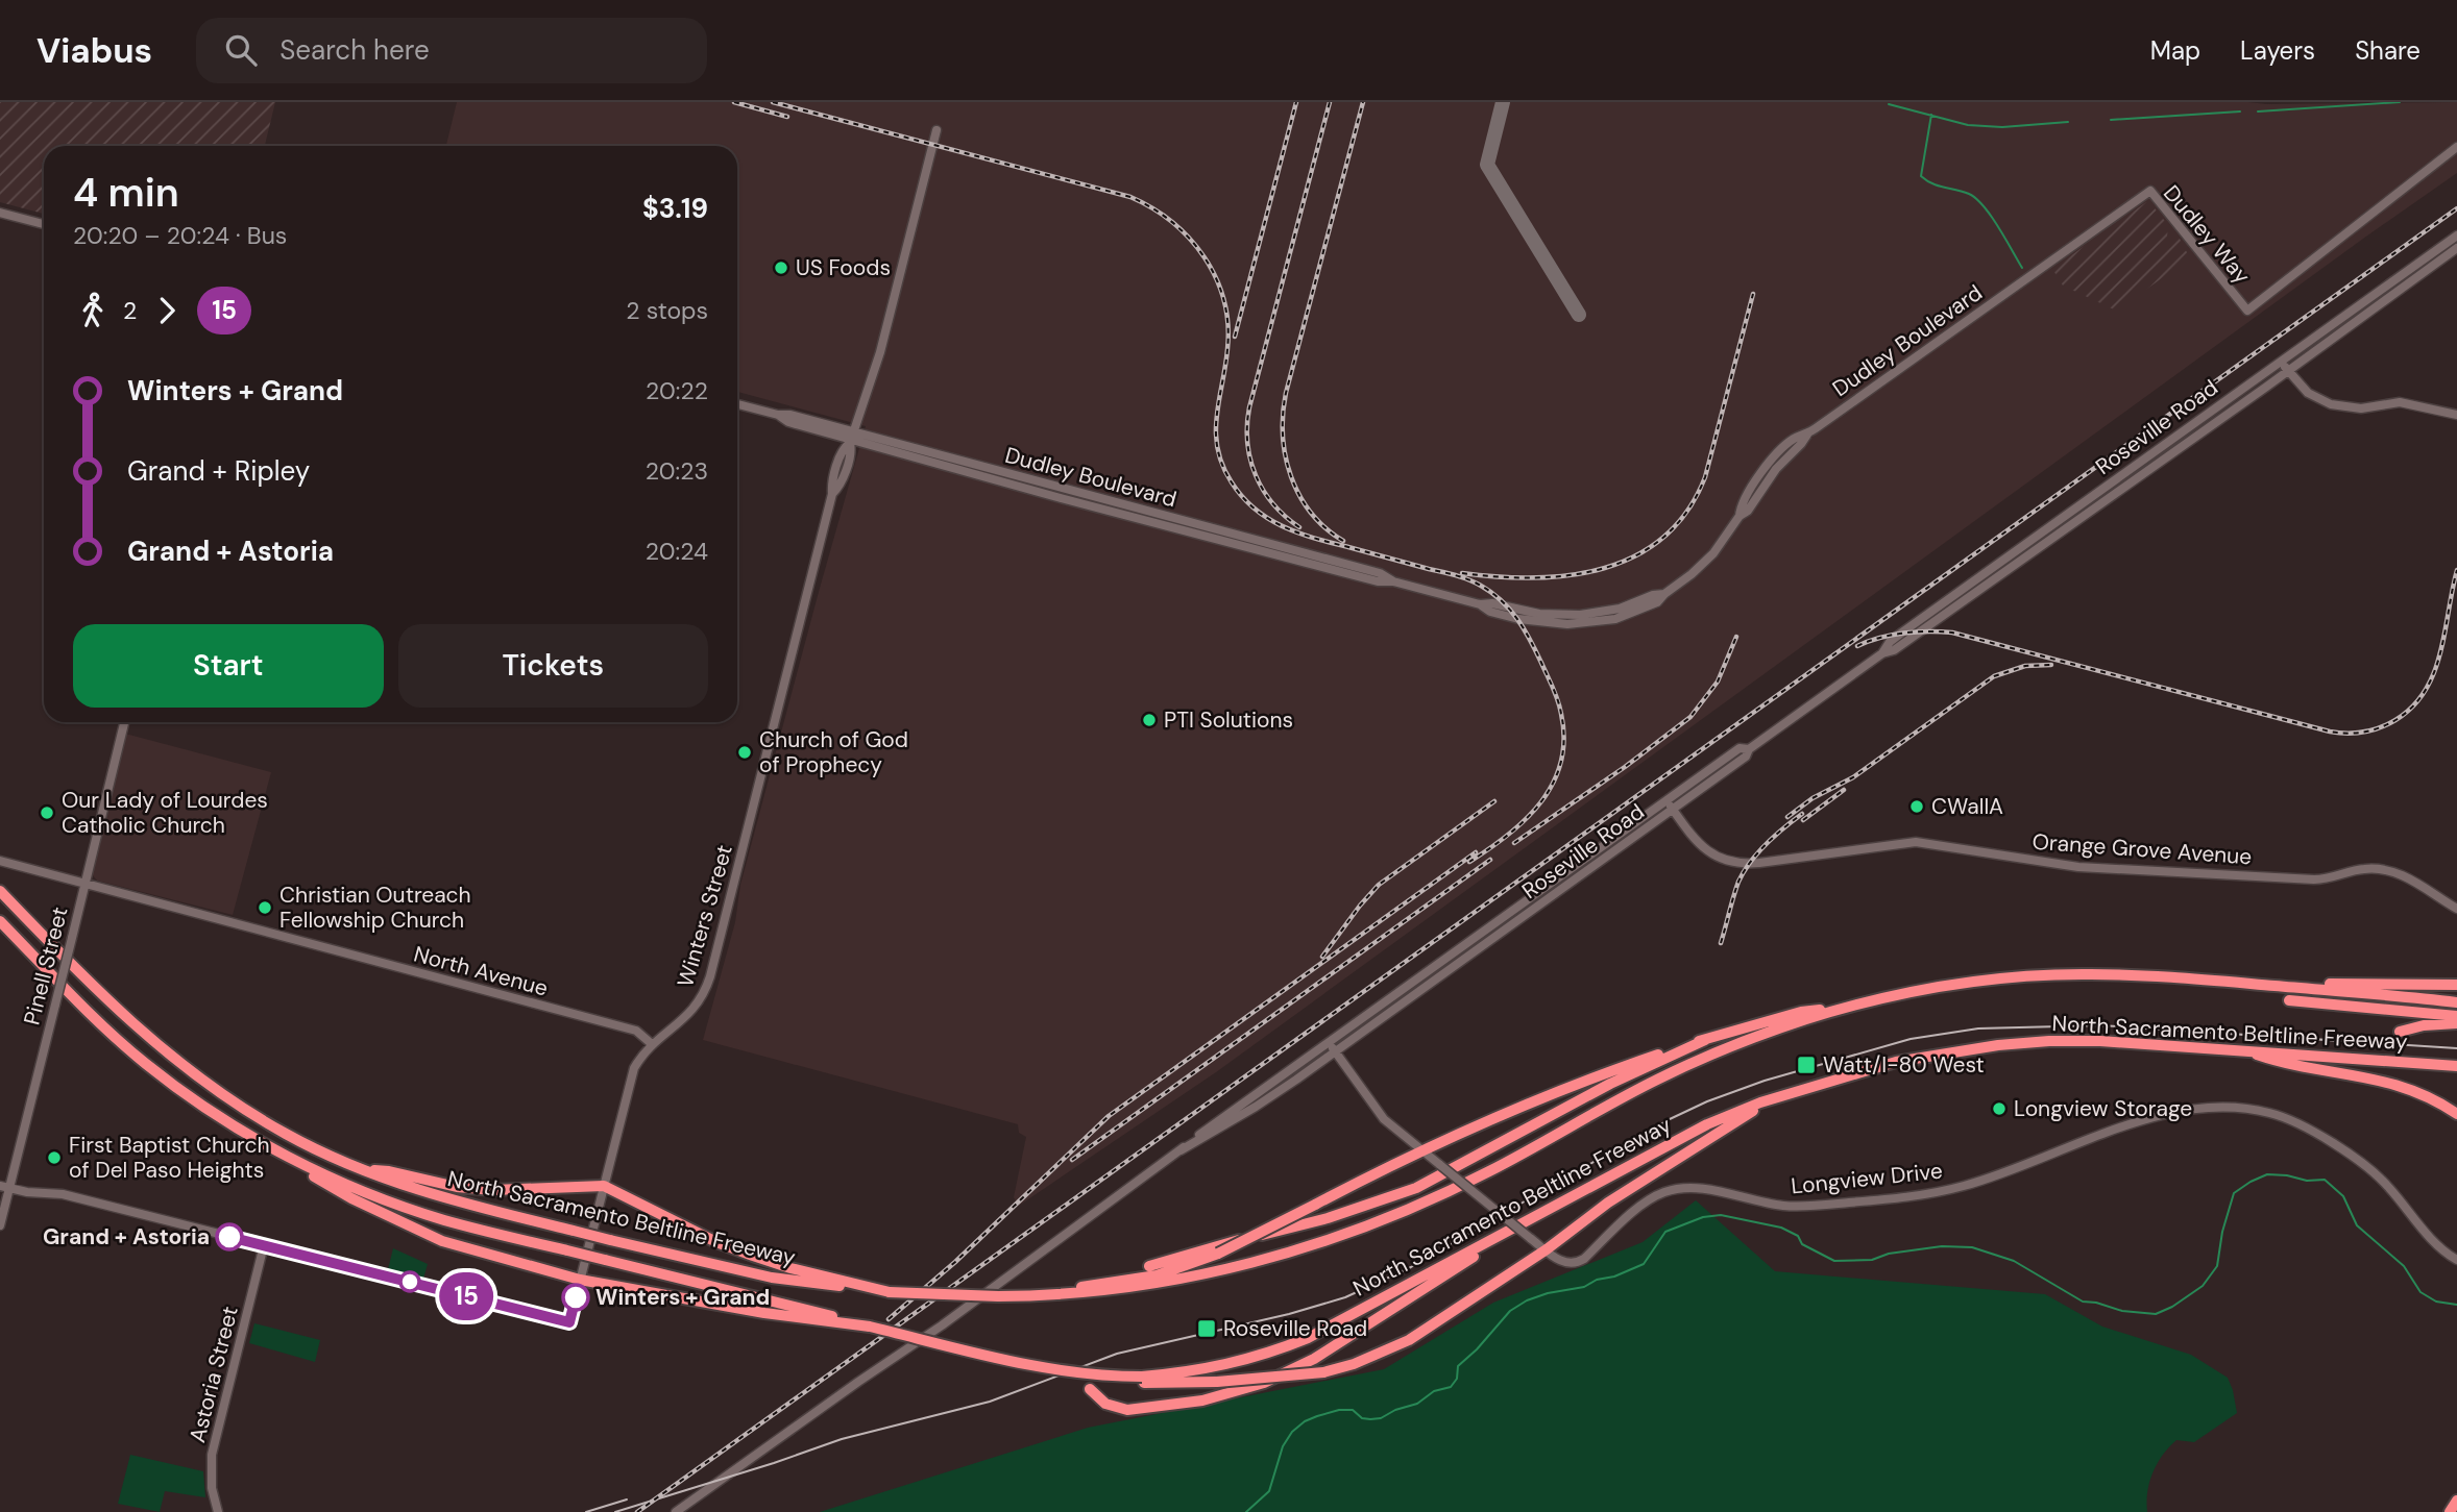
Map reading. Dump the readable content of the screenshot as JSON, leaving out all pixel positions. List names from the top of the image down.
{
  "streets": {
    "highway": ["North Sacramento Beltline Freeway"],
    "main road": [
      "Dudley Way",
      "Dudley Boulevard",
      "Roseville Road",
      "Orange Grove Avenue",
      "Winters Street",
      "Pinell Street",
      "North Avenue",
      "Longview Drive",
      "Astoria Street"
    ]
  },
  "crossings": [
    ["Dudley Way", "Dudley Boulevard"],
    ["Dudley Boulevard", "Winters Street"],
    ["Roseville Road", "Orange Grove Avenue"],
    ["Roseville Road", "Longview Drive"],
    ["Winters Street", "North Avenue"],
    ["Winters Street", "Astoria Street"],
    ["Pinell Street", "North Avenue"]
  ],
  "places": {
    "other": [
      "US Foods",
      "PTI Solutions",
      "Church of God of Prophecy",
      "CWallA",
      "Our Lady of Lourdes Catholic Church",
      "Christian Outreach Fellowship Church",
      "Longview Storage",
      "First Baptist Church of Del Paso Heights",
      "Grand + Astoria",
      "Winters + Grand"
    ],
    "transit": ["Watt/I-80 West", "Roseville Road"]
  },
  "lines": ["bus line 15"],
  "page": {
    "header": "Viabus",
    "search": "Search here",
    "nav": ["Map", "Layers", "Share"],
    "on_map": "15",
    "heading": ["4 min", "20:20 – 20:24 · Bus", "$3.19"],
    "legs": ["2", "15", "2 stops"],
    "list": [
      {
        "name": "Winters + Grand",
        "value": "20:22"
      },
      {
        "name": "Grand + Ripley",
        "value": "20:23"
      },
      {
        "name": "Grand + Astoria",
        "value": "20:24"
      }
    ],
    "buttons": ["Start", "Tickets"]
  }
}
